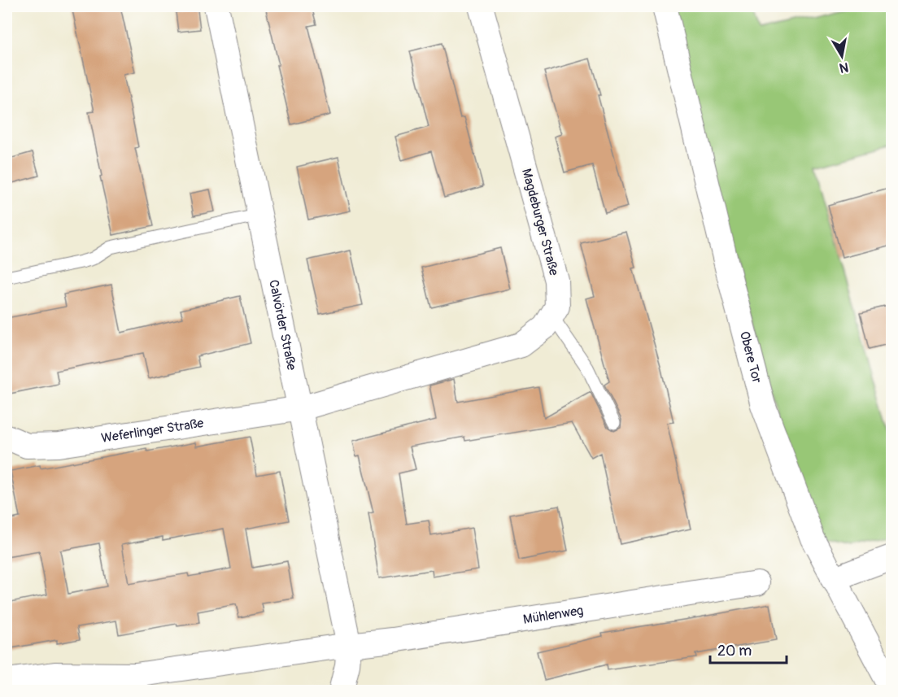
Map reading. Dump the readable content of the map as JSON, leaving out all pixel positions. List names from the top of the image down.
{
  "streets": {
    "street": [
      "Magdeburger Straße",
      "Calvörder Straße",
      "Obere Tor",
      "Weferlinger Straße",
      "Mühlenweg"
    ]
  },
  "crossings": [
    ["Magdeburger Straße", "Calvörder Straße"],
    ["Magdeburger Straße", "Weferlinger Straße"],
    ["Calvörder Straße", "Weferlinger Straße"],
    ["Calvörder Straße", "Mühlenweg"]
  ],
  "scale_bar": "20 m",
  "north": "bottom"
}
